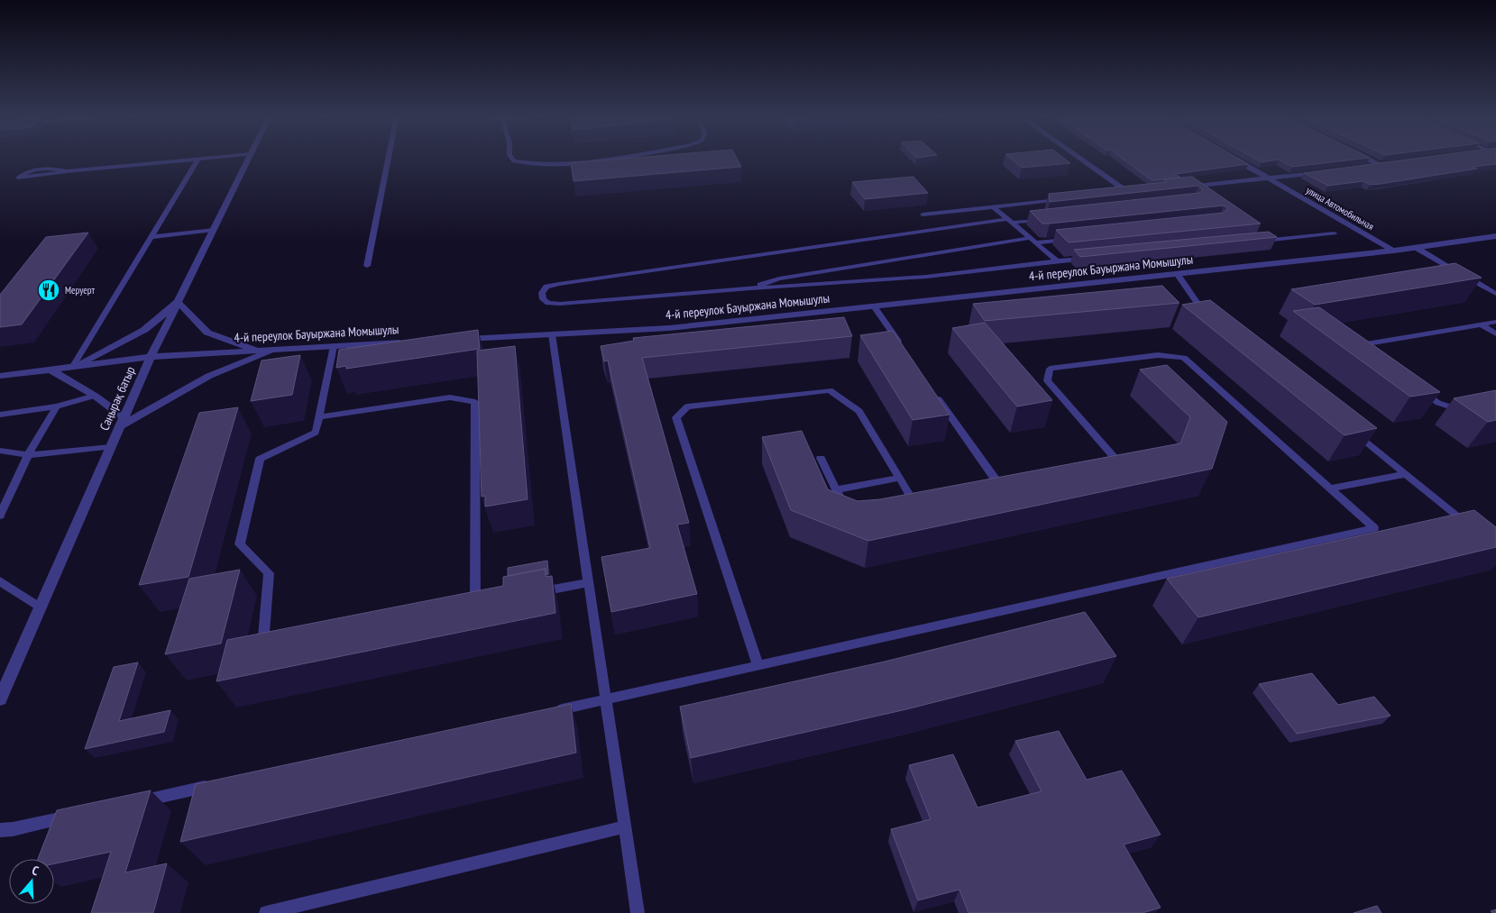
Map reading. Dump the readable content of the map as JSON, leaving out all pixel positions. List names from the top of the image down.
{
  "streets": {
    "street": ["улица Автомобильная", "4-й переулок Бауыржана Момышулы", "Саңырақ батыр"]
  },
  "crossings": [
    ["улица Автомобильная", "4-й переулок Бауыржана Момышулы"],
    ["4-й переулок Бауыржана Момышулы", "Саңырақ батыр"]
  ],
  "places": {
    "restaurant": ["Меруерт"]
  },
  "north": "top"
}
